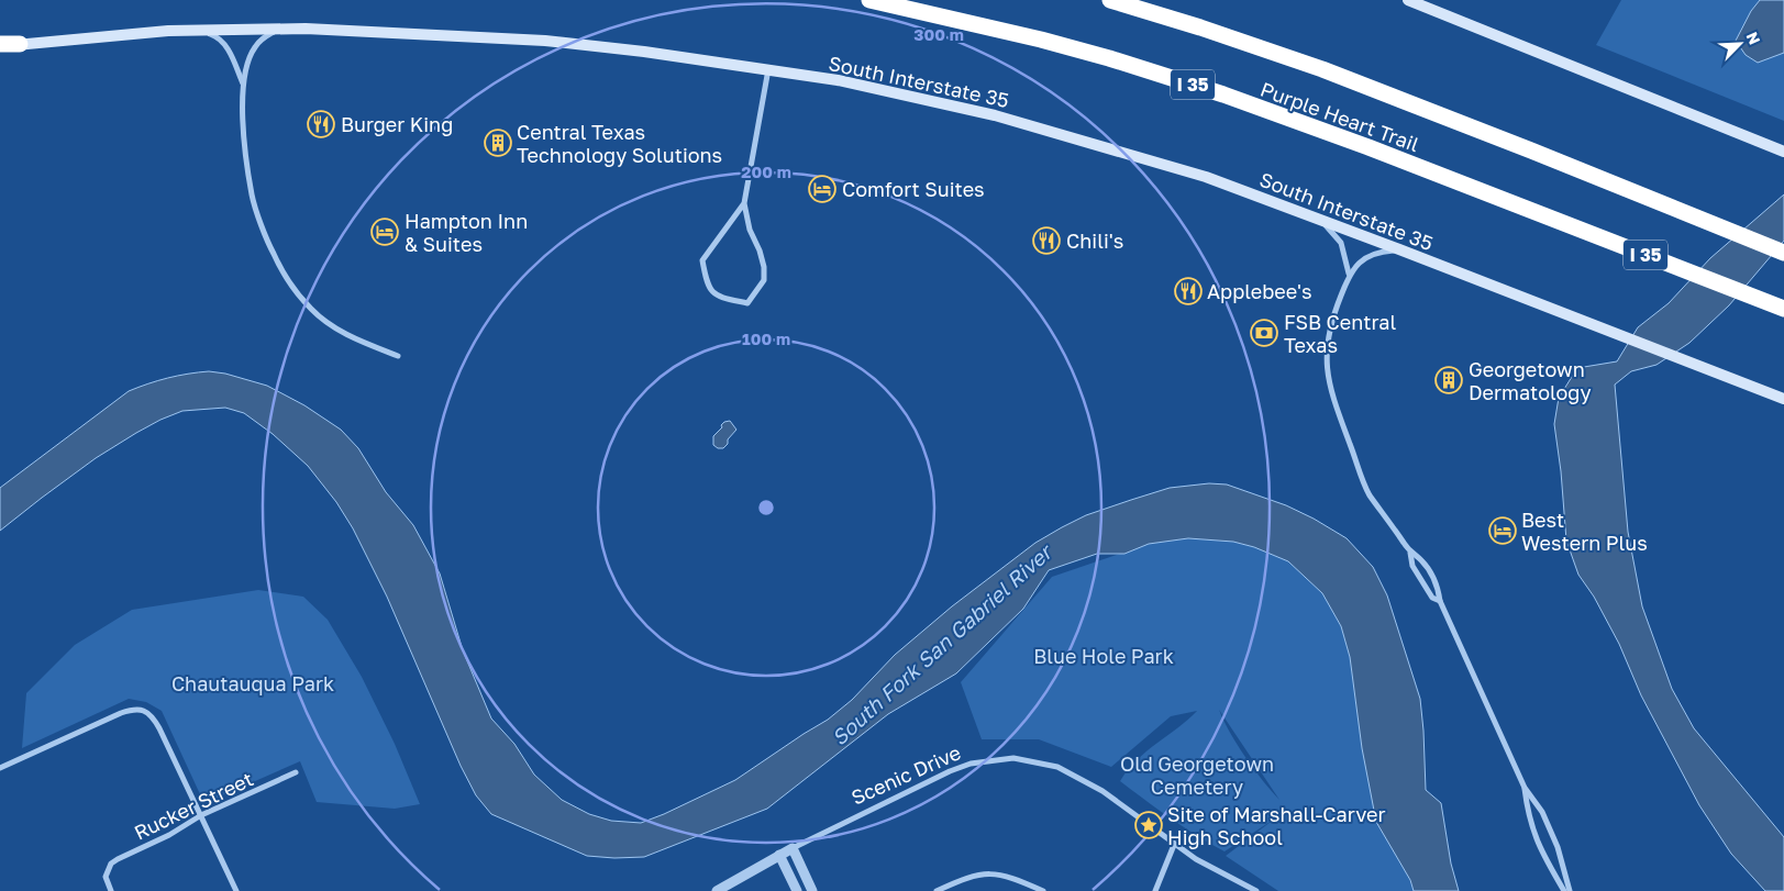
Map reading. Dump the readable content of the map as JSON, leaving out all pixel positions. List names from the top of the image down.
{
  "streets": {
    "highway": ["I 35", "Purple Heart Trail"],
    "main road": ["South Interstate 35"],
    "street": ["Scenic Drive", "Rucker Street"]
  },
  "water": ["South Fork San Gabriel River"],
  "parks": ["Blue Hole Park", "Chautauqua Park", "Old Georgetown Cemetery"],
  "places": {
    "restaurant": ["Burger King", "Chili's", "Applebee's"],
    "building": ["Central Texas Technology Solutions", "Georgetown Dermatology"],
    "hotel": ["Comfort Suites", "Hampton Inn & Suites", "Best Western Plus"],
    "bank": ["FSB Central Texas"],
    "place": ["Site of Marshall-Carver High School"]
  },
  "north": "top right",
  "rings": ["300 m", "200 m", "100 m"]
}
